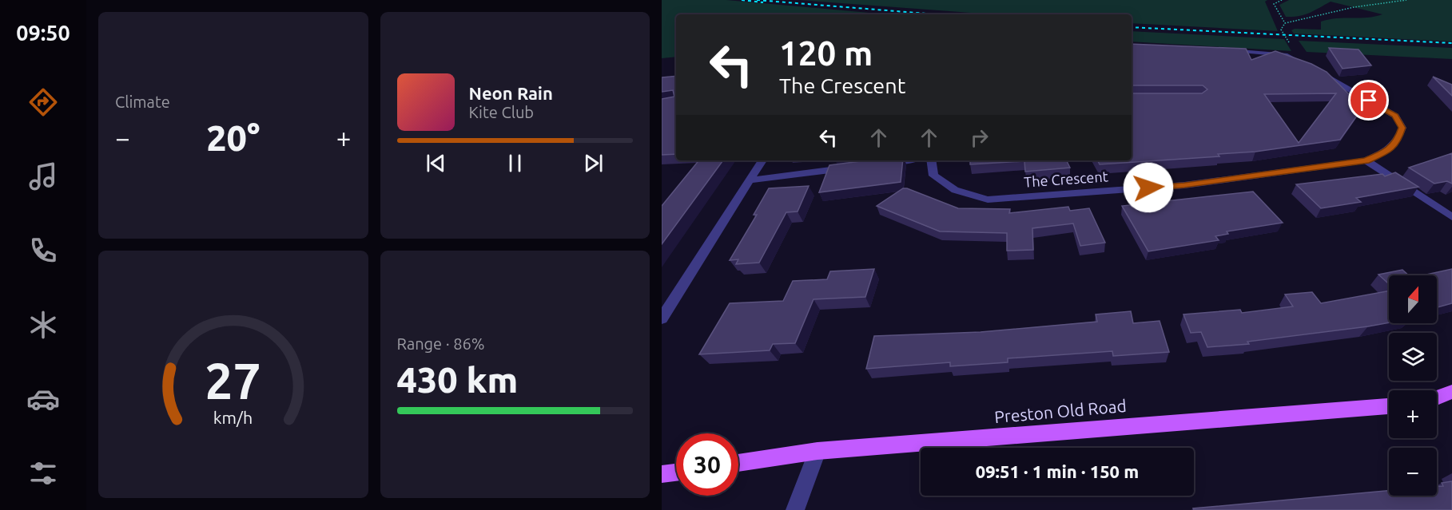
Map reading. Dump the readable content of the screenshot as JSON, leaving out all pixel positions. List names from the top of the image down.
{
  "streets": {
    "main road": ["Preston Old Road"],
    "street": ["The Crescent"]
  },
  "north": "top",
  "page": {
    "tabs": "09:50",
    "tile": [
      "Climate",
      ["Range · 86%", "430 km"]
    ],
    "turn": ["120 m", "The Crescent"],
    "song": ["Neon Rain", "Kite Club"],
    "heat": ["−", "20°", "+"],
    "map_buttons": ["+", "−"],
    "limit": "30",
    "trip": "09:51 · 1 min · 150 m",
    "gauge": ["27", "km/h"]
  }
}
